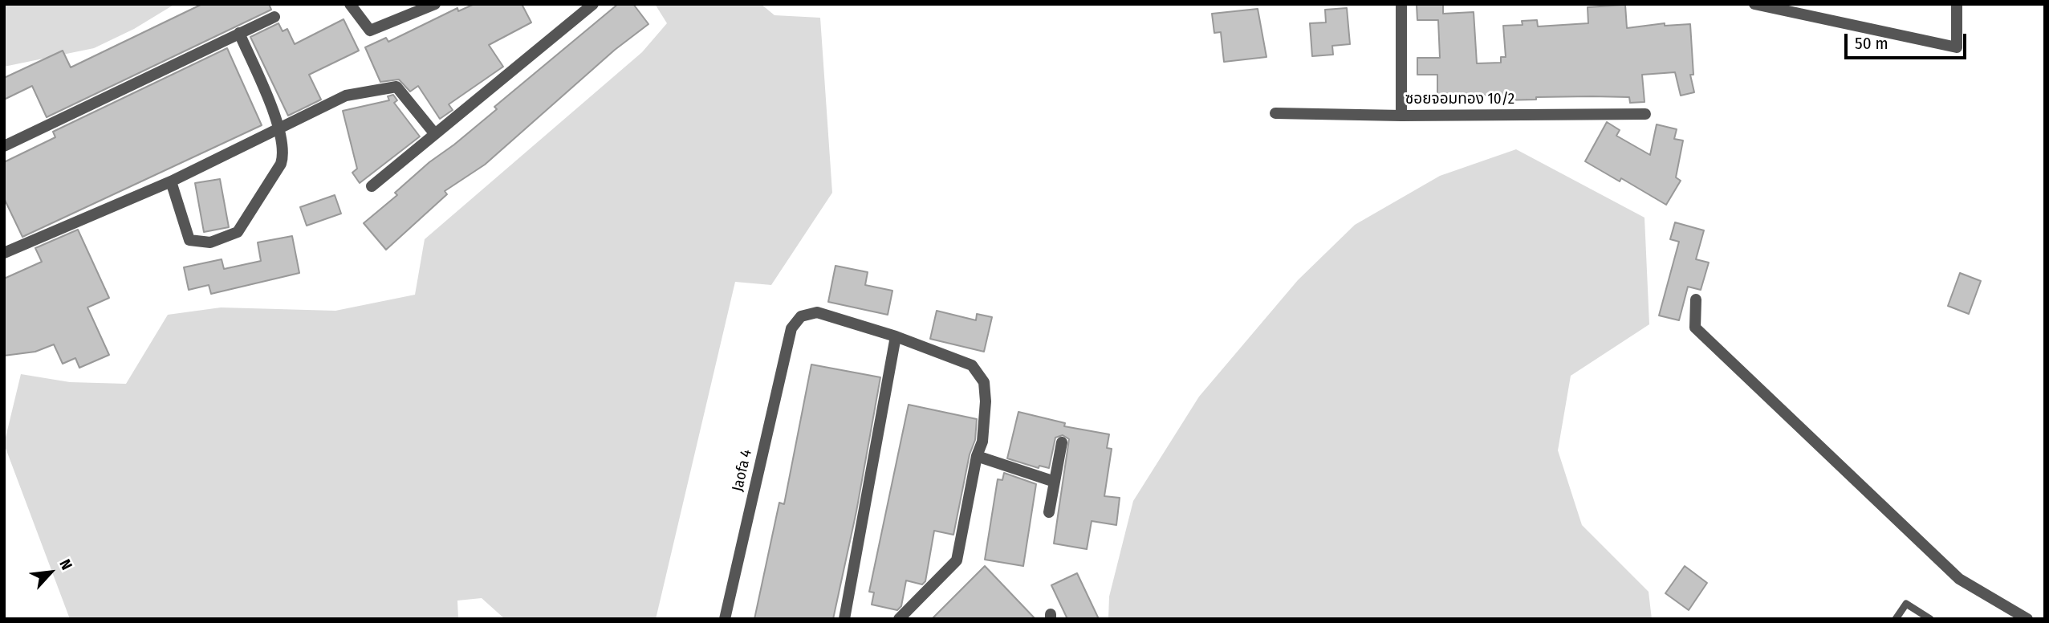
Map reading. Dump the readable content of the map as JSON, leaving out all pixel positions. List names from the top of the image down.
{
  "streets": {
    "street": ["ซอยจอมทอง 10/2", "Jaofa 4"]
  },
  "scale_bar": "50 m",
  "north": "top right"
}
